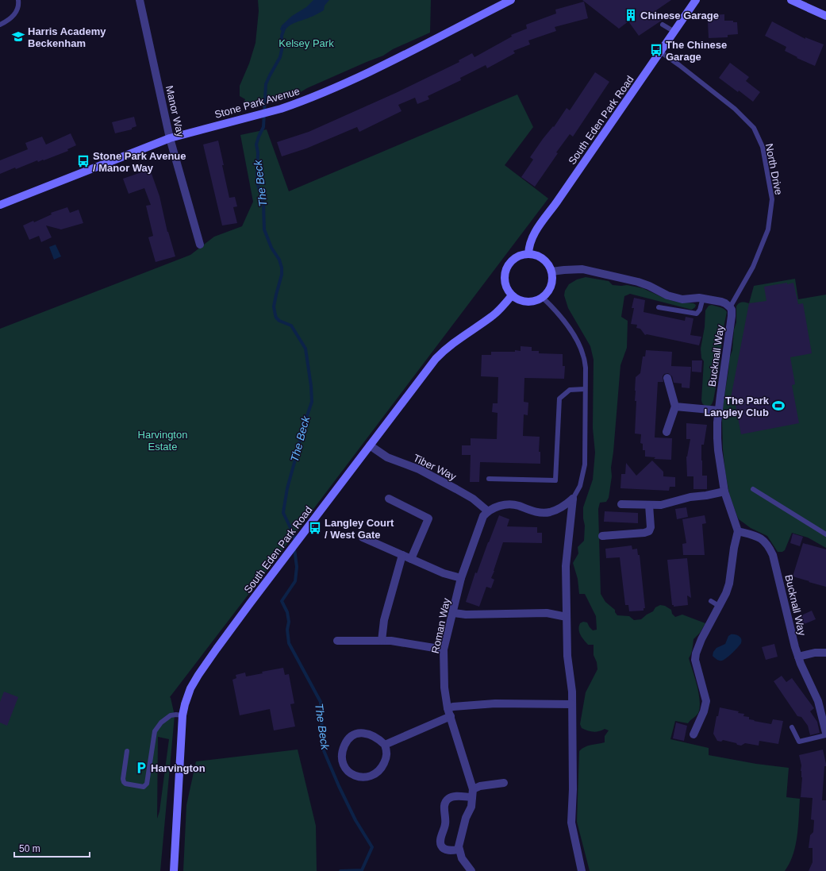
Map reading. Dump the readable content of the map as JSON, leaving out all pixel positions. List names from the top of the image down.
{
  "streets": {
    "main road": ["Stone Park Avenue", "South Eden Park Road"],
    "street": [
      "Manor Way",
      "Bucknall Way",
      "Tiber Way",
      "Roman Way"
    ],
    "lane": ["North Drive"]
  },
  "crossings": [
    ["Stone Park Avenue", "Manor Way"],
    ["South Eden Park Road", "North Drive"],
    ["South Eden Park Road", "Tiber Way"],
    ["North Drive", "Bucknall Way"],
    ["Tiber Way", "Roman Way"]
  ],
  "water": ["The Beck"],
  "parks": ["Kelsey Park", "Harvington Estate"],
  "places": {
    "building": ["Chinese Garage"],
    "school or university": ["Harris Academy Beckenham"],
    "bus stop": ["The Chinese Garage", "Stone Park Avenue / Manor Way", "Langley Court / West Gate"],
    "sports": ["The Park Langley Club"],
    "parking": ["Harvington"]
  },
  "scale_bar": "50 m"
}
